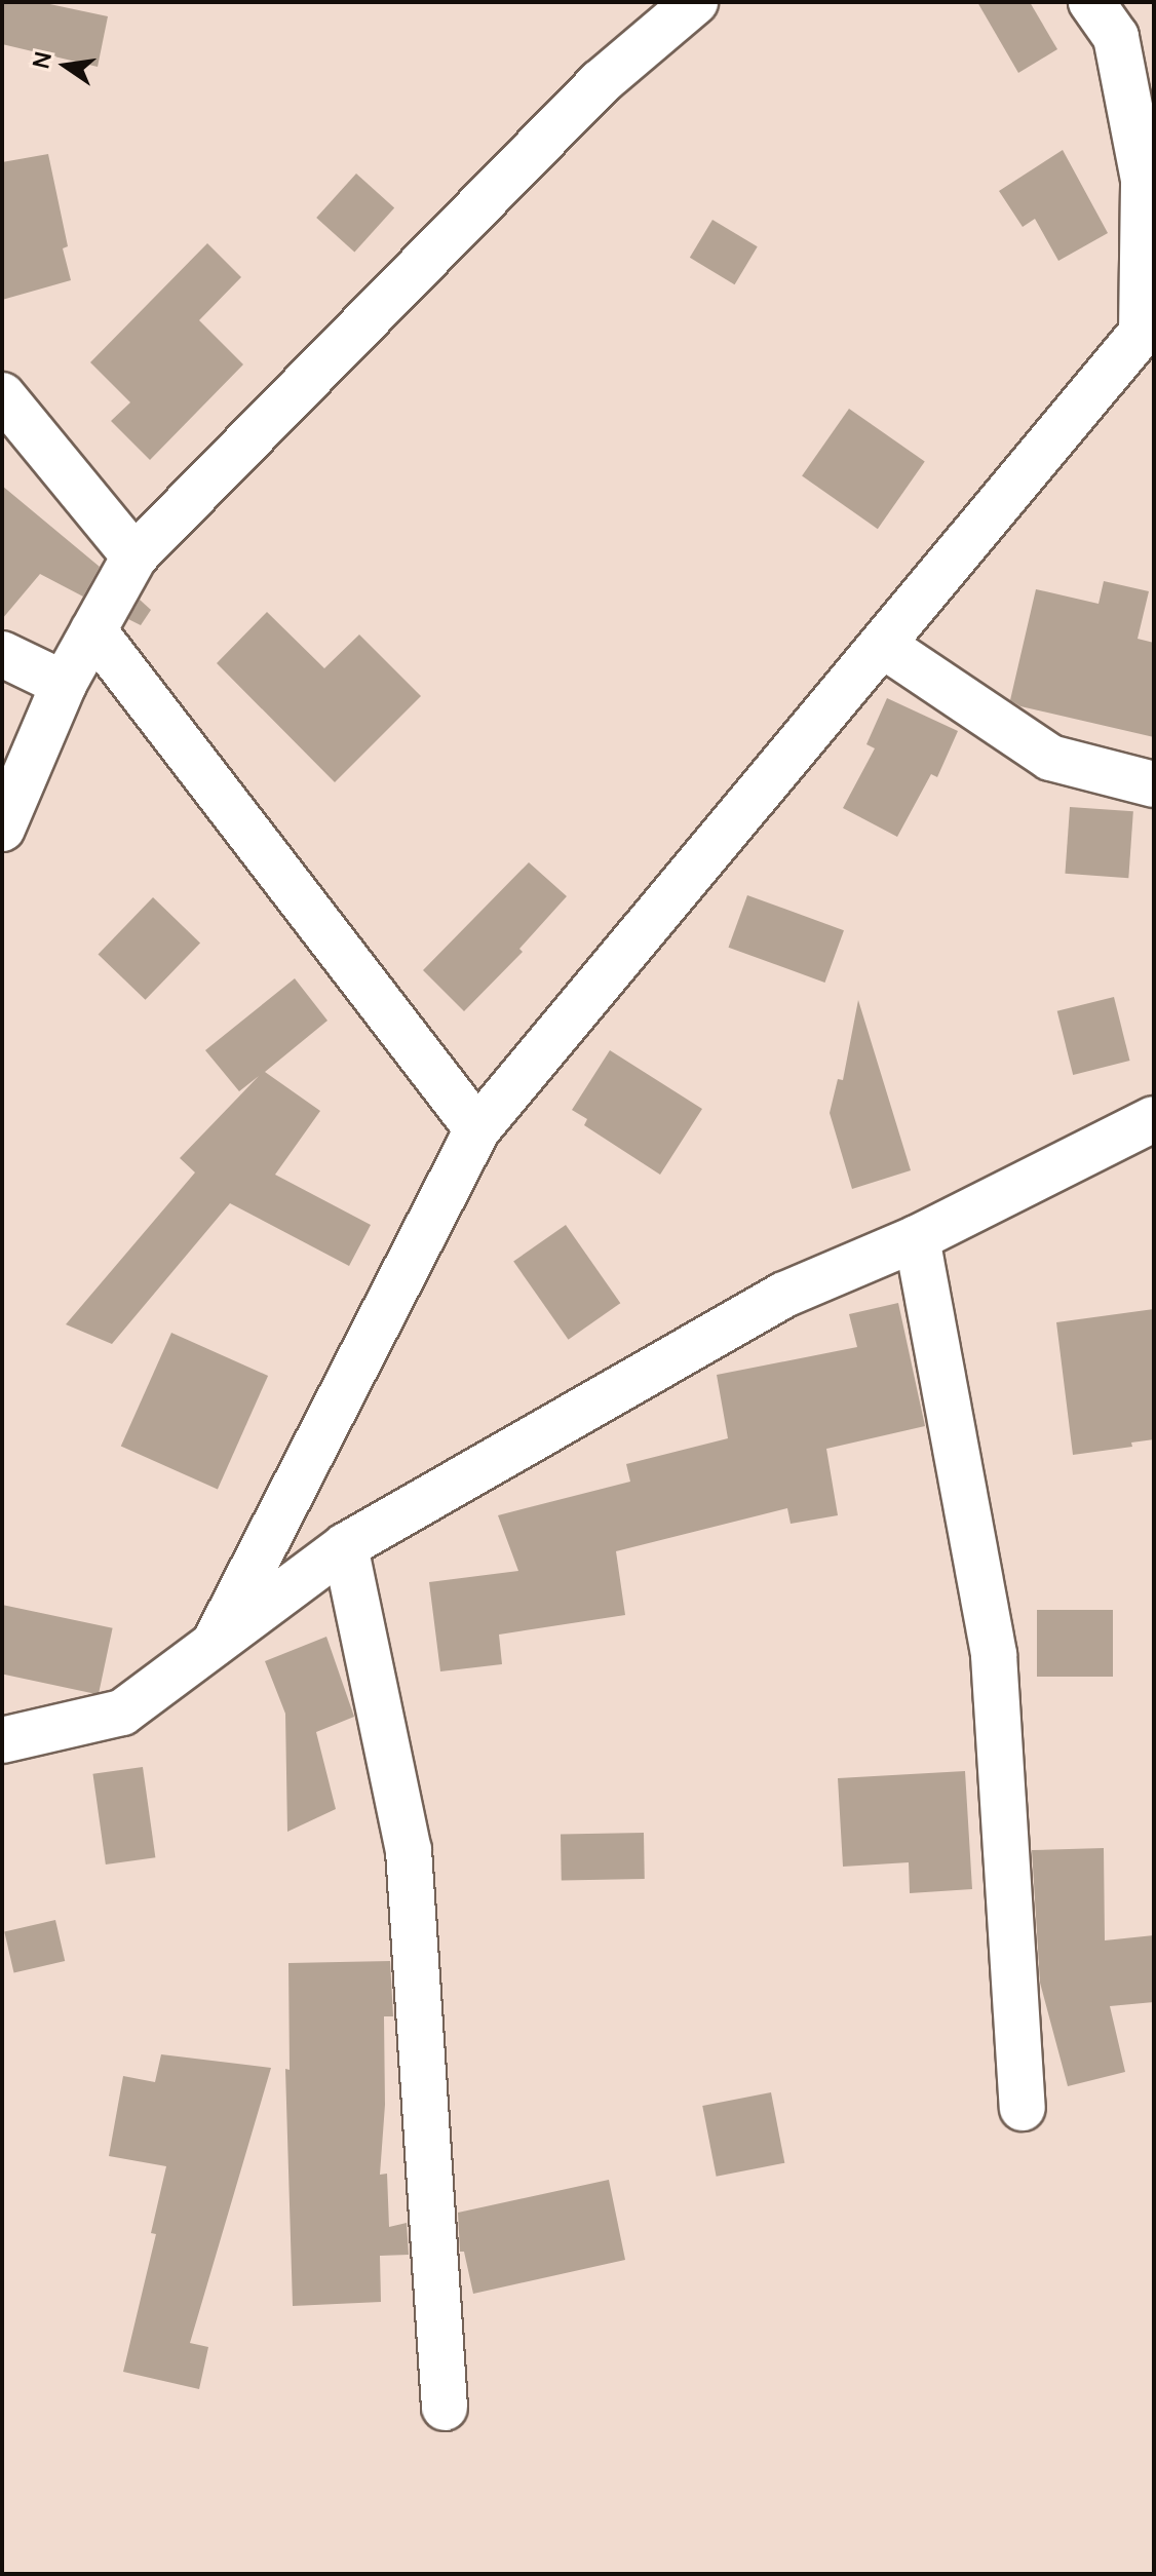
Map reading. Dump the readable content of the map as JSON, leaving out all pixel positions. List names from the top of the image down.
{
  "north": "left"
}
